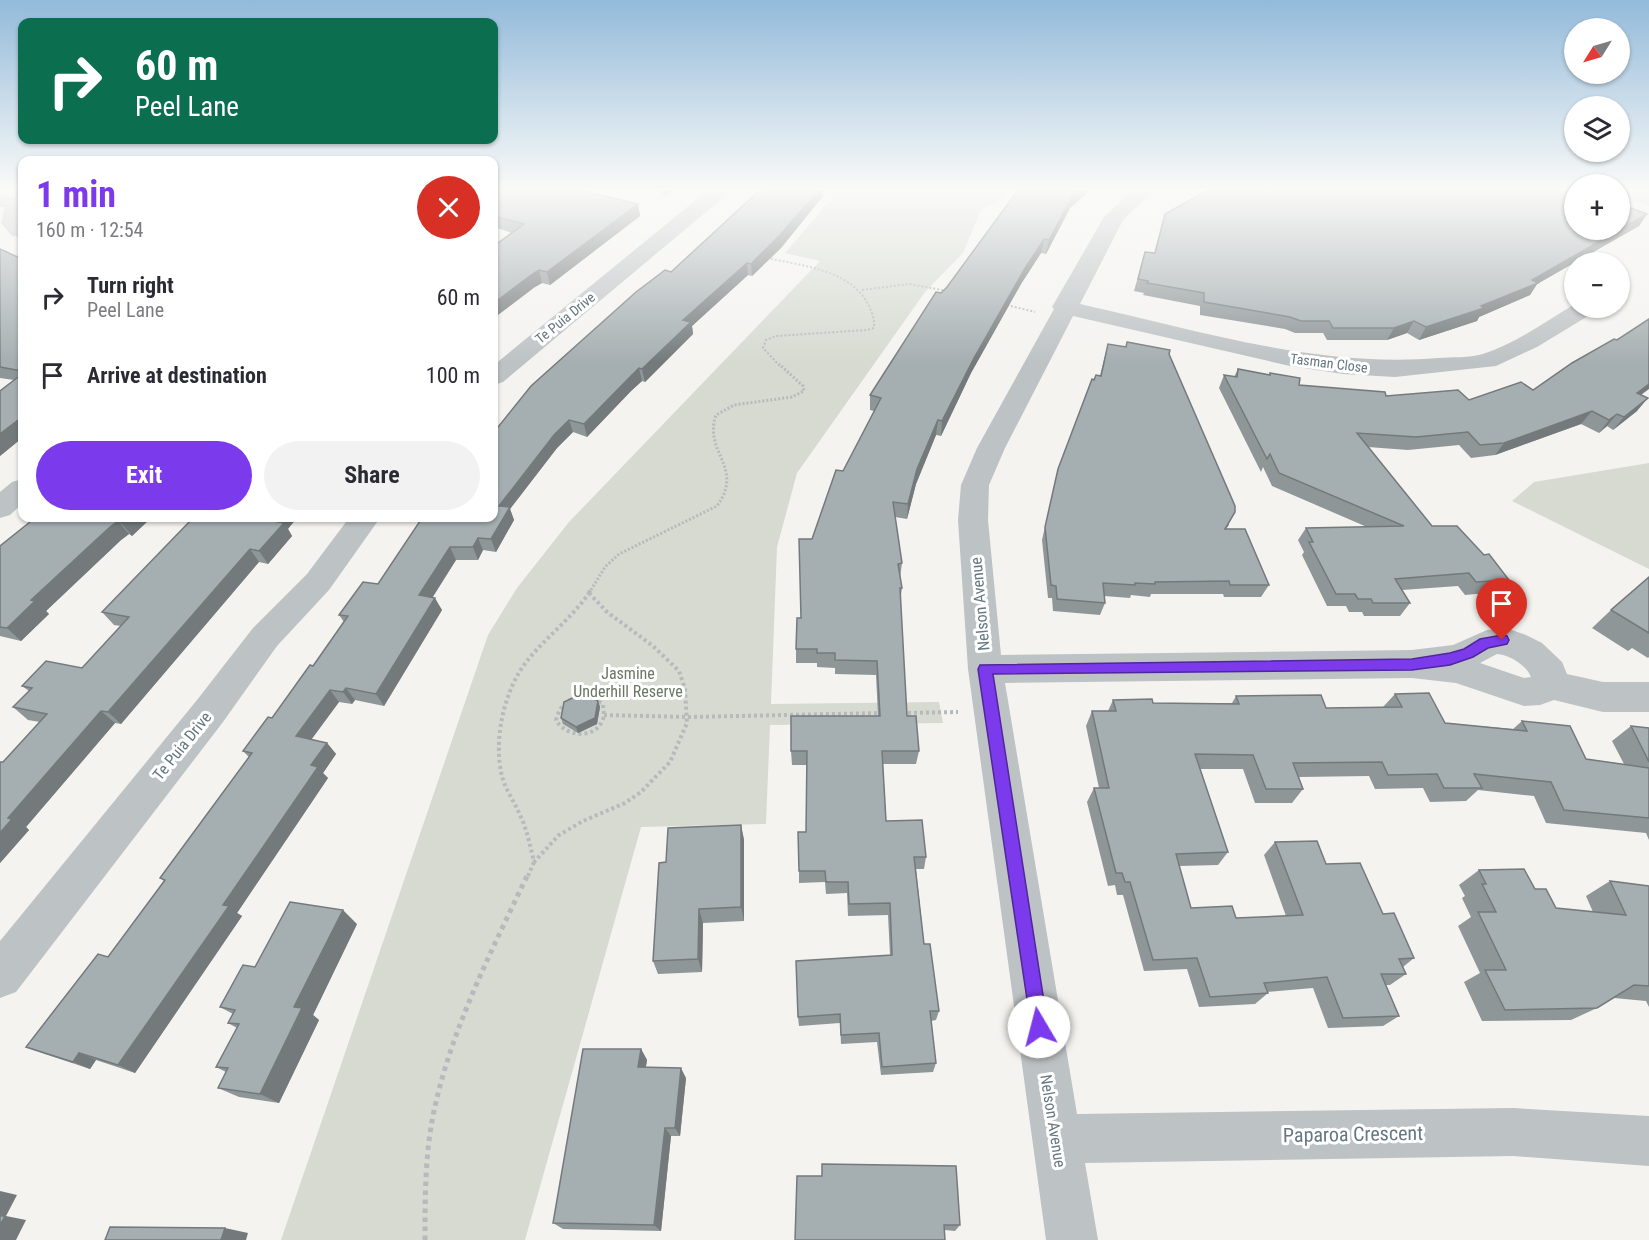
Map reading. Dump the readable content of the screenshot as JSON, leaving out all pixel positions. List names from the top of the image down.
{
  "streets": {
    "street": [
      "Te Puia Drive",
      "Tasman Close",
      "Nelson Avenue",
      "Paparoa Crescent"
    ]
  },
  "crossings": [
    ["Tasman Close", "Nelson Avenue"],
    ["Nelson Avenue", "Paparoa Crescent"]
  ],
  "parks": ["Jasmine Underhill Reserve"],
  "north": "bottom left",
  "page": {
    "map_buttons": ["+", "−"],
    "turn": ["60 m", "Peel Lane"],
    "heading": ["1 min", "160 m · 12:54"],
    "list": [
      {
        "name": "Turn right",
        "note": "Peel Lane",
        "value": "60 m"
      },
      {
        "name": "Arrive at destination",
        "value": "100 m"
      }
    ],
    "buttons": ["Exit", "Share"]
  }
}
